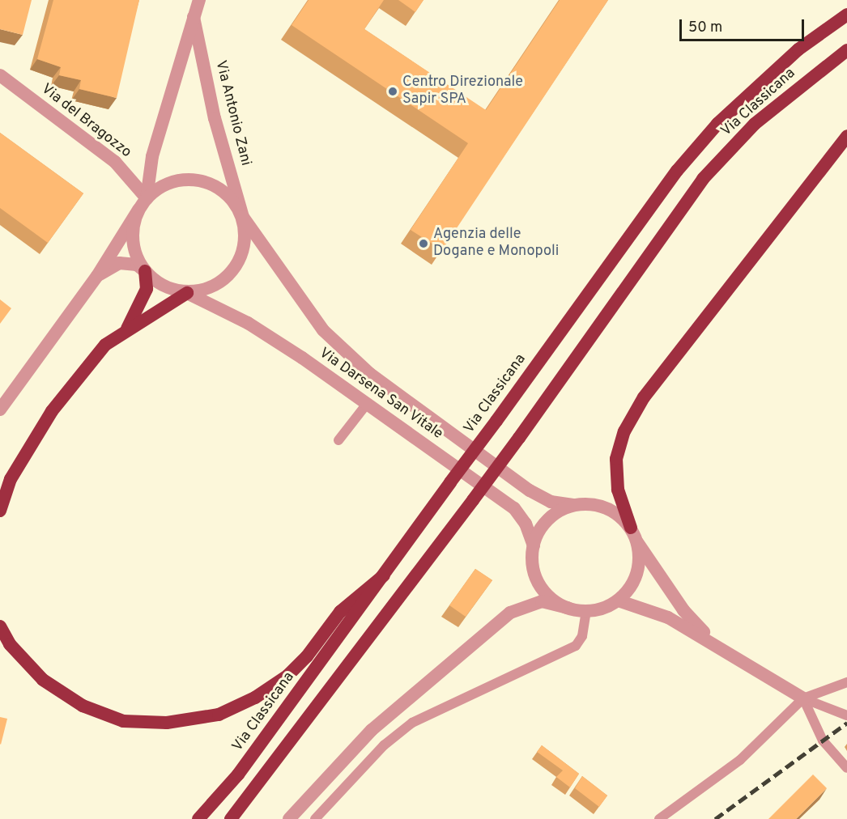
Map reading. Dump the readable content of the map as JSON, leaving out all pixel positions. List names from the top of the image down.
{
  "streets": {
    "highway": ["Via Classicana"],
    "street": ["Via Antonio Zani", "Via del Bragozzo", "Via Darsena San Vitale"]
  },
  "crossings": [
    ["Via Antonio Zani", "Via del Bragozzo"],
    ["Via Antonio Zani", "Via Darsena San Vitale"],
    ["Via del Bragozzo", "Via Darsena San Vitale"]
  ],
  "places": ["Centro Direzionale Sapir SPA", "Agenzia delle Dogane e Monopoli"],
  "scale_bar": "50 m"
}
